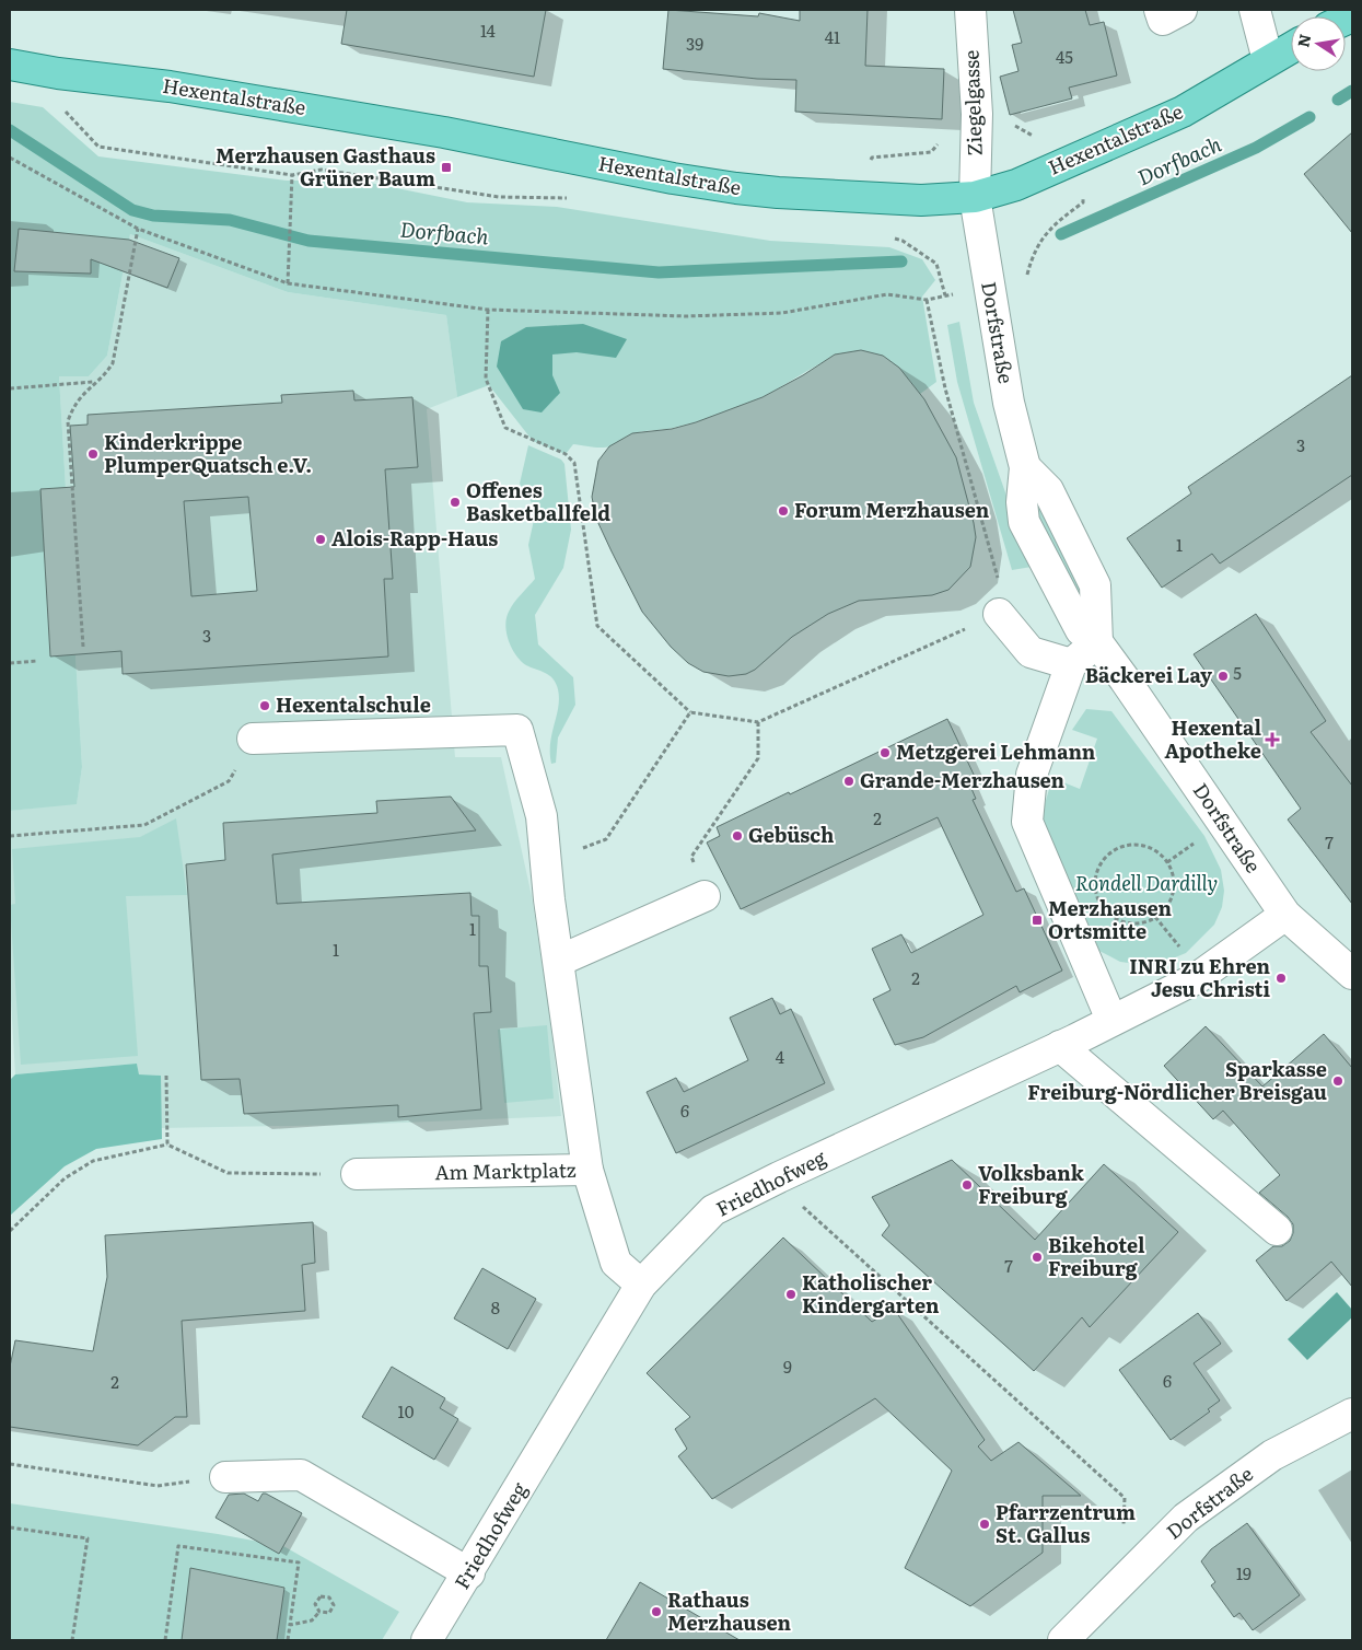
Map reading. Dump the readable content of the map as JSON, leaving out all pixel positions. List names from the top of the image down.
{
  "streets": {
    "main road": ["Hexentalstraße"],
    "street": [
      "Ziegelgasse",
      "Dorfstraße",
      "Am Marktplatz",
      "Friedhofweg"
    ]
  },
  "crossings": [
    ["Hexentalstraße", "Ziegelgasse"],
    ["Hexentalstraße", "Dorfstraße"],
    ["Ziegelgasse", "Dorfstraße"],
    ["Dorfstraße", "Friedhofweg"],
    ["Am Marktplatz", "Friedhofweg"]
  ],
  "water": ["Dorfbach"],
  "parks": ["Rondell Dardilly"],
  "places": {
    "transit": ["Merzhausen Gasthaus Grüner Baum", "Merzhausen Ortsmitte"],
    "other": [
      "Kinderkrippe PlumperQuatsch e.V.",
      "Offenes Basketballfeld",
      "Forum Merzhausen",
      "Alois-Rapp-Haus",
      "Bäckerei Lay",
      "Hexentalschule",
      "Metzgerei Lehmann",
      "Grande-Merzhausen",
      "Gebüsch",
      "INRI zu Ehren Jesu Christi",
      "Sparkasse Freiburg-Nördlicher Breisgau",
      "Volksbank Freiburg",
      "Bikehotel Freiburg",
      "Katholischer Kindergarten",
      "Pfarrzentrum St. Gallus",
      "Rathaus Merzhausen"
    ],
    "health": ["Hexental Apotheke"]
  },
  "house_numbers": [
    "14",
    "41",
    "39",
    "45",
    "3",
    "1",
    "3",
    "5",
    "2",
    "7",
    "1",
    "1",
    "2",
    "4",
    "6",
    "7",
    "8",
    "9",
    "6",
    "2",
    "10",
    "19"
  ],
  "north": "left"
}
